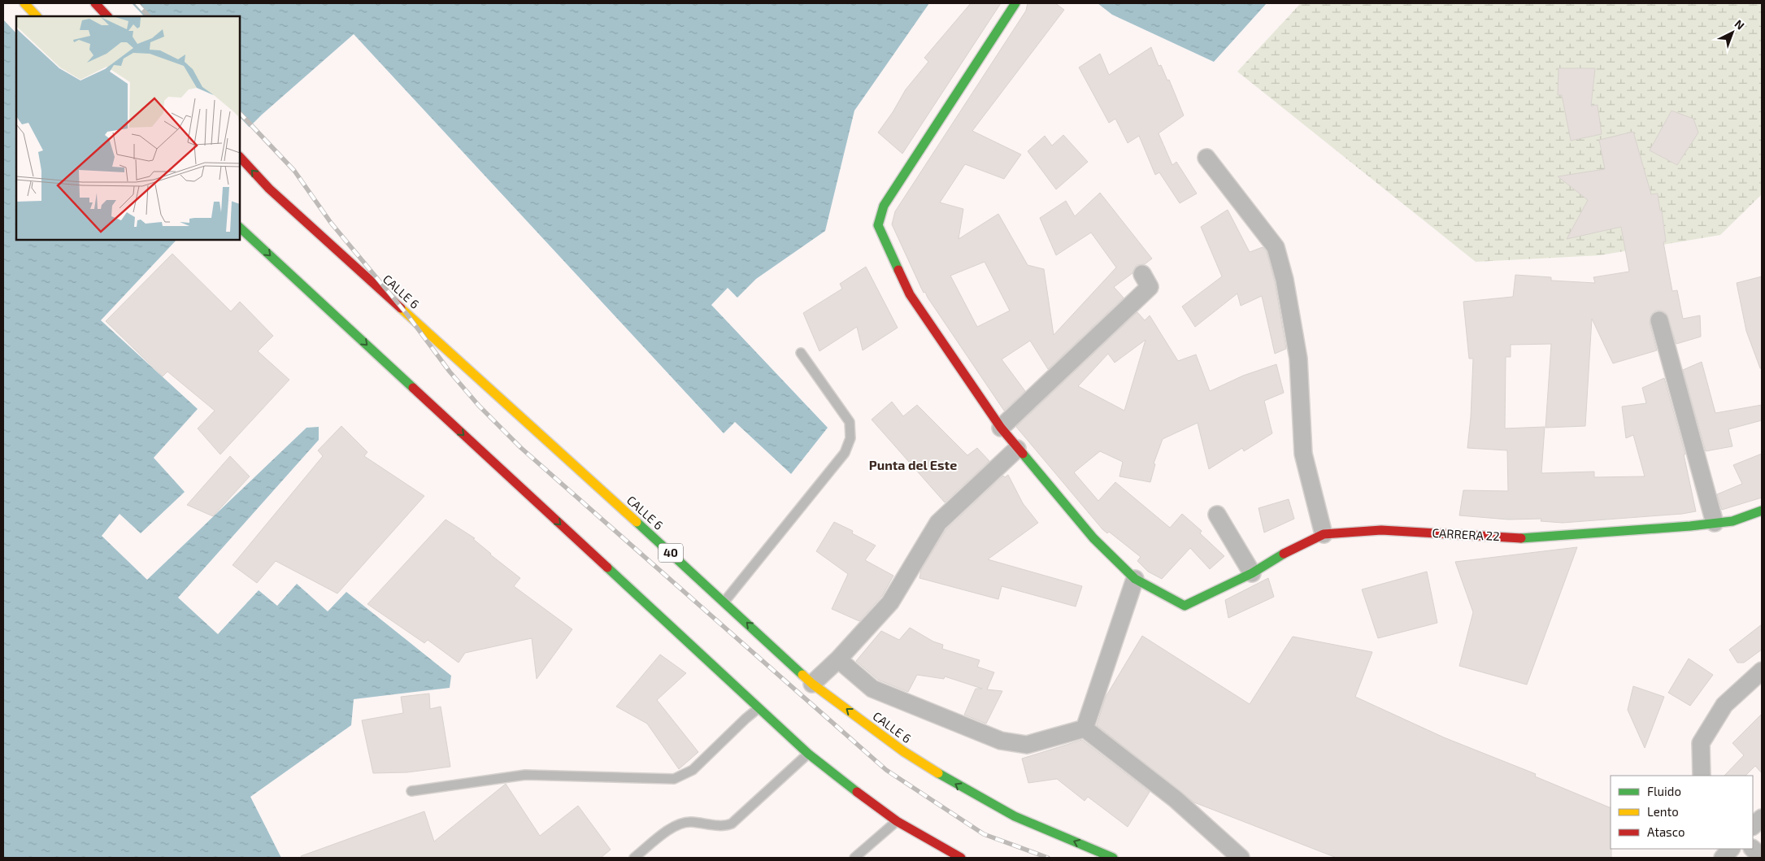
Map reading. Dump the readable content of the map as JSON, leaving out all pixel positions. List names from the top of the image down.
{
  "streets": {
    "main road": ["CALLE 6", "CARRERA 22", "40"]
  },
  "districts": ["Punta del Este"],
  "legend": ["Fluido", "Lento", "Atasco"],
  "north": "top right"
}
